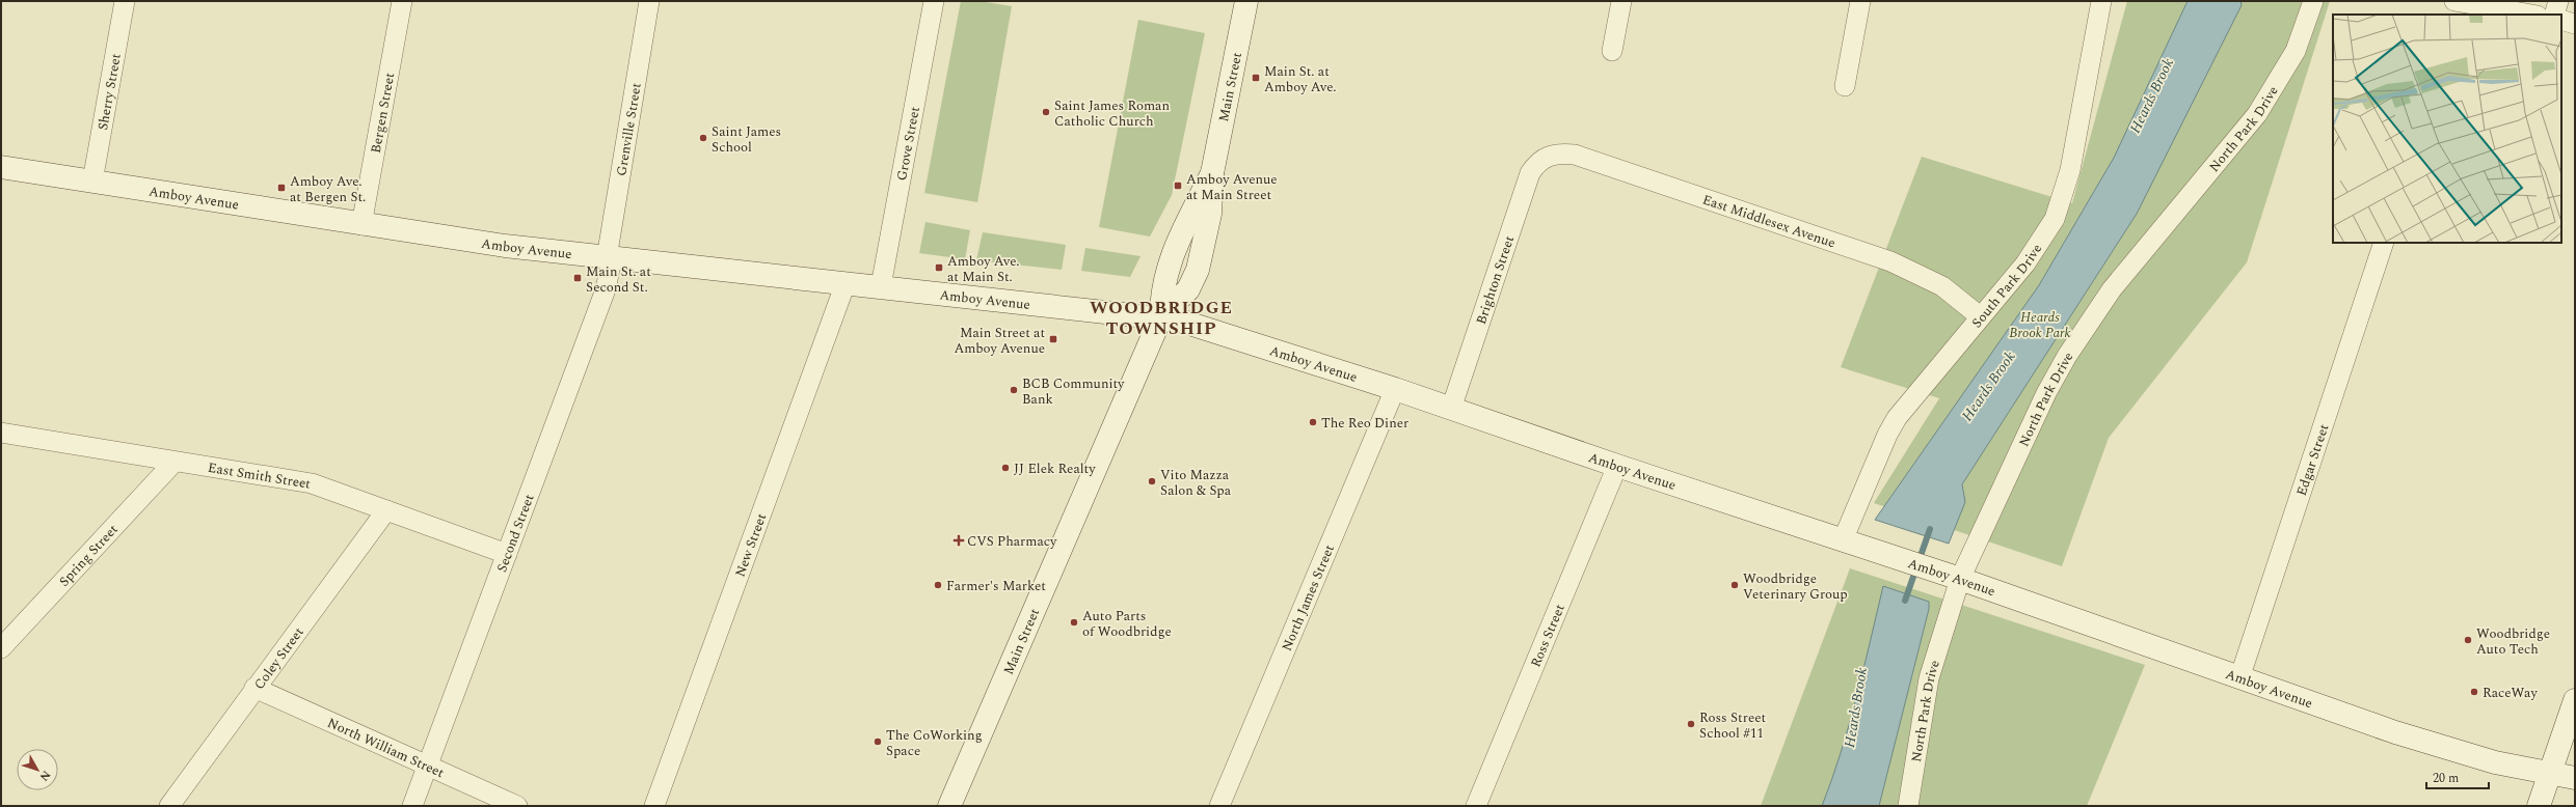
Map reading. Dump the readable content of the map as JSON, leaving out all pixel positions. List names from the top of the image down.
{
  "streets": {
    "main road": ["Main Street", "Amboy Avenue"],
    "street": [
      "Sherry Street",
      "Bergen Street",
      "North Park Drive",
      "Grenville Street",
      "Grove Street",
      "East Middlesex Avenue",
      "Brighton Street",
      "South Park Drive",
      "Edgar Street",
      "East Smith Street",
      "Second Street",
      "New Street",
      "Spring Street",
      "North James Street",
      "Ross Street",
      "Coley Street",
      "North William Street"
    ]
  },
  "crossings": [
    ["Main Street", "Amboy Avenue"],
    ["Sherry Street", "Amboy Avenue"],
    ["Bergen Street", "Amboy Avenue"],
    ["North Park Drive", "Amboy Avenue"],
    ["Grenville Street", "Amboy Avenue"],
    ["Grenville Street", "Second Street"],
    ["Grove Street", "Amboy Avenue"],
    ["Amboy Avenue", "Brighton Street"],
    ["Amboy Avenue", "South Park Drive"],
    ["Amboy Avenue", "Edgar Street"],
    ["Amboy Avenue", "Second Street"],
    ["Amboy Avenue", "New Street"],
    ["Amboy Avenue", "North James Street"],
    ["Amboy Avenue", "Ross Street"],
    ["East Middlesex Avenue", "Brighton Street"],
    ["East Middlesex Avenue", "South Park Drive"],
    ["East Smith Street", "Second Street"],
    ["East Smith Street", "Spring Street"],
    ["East Smith Street", "Coley Street"],
    ["Second Street", "North William Street"],
    ["Coley Street", "North William Street"]
  ],
  "districts": ["WOODBRIDGE TOWNSHIP"],
  "water": ["Heards Brook"],
  "parks": ["Heards Brook Park"],
  "places": {
    "transit": [
      "Main St. at Amboy Ave.",
      "Amboy Avenue at Main Street",
      "Amboy Ave. at Bergen St.",
      "Amboy Ave. at Main St.",
      "Main St. at Second St.",
      "Main Street at Amboy Avenue"
    ],
    "other": [
      "Saint James Roman Catholic Church",
      "Saint James School",
      "BCB Community Bank",
      "The Reo Diner",
      "JJ Elek Realty",
      "Vito Mazza Salon & Spa",
      "Farmer's Market",
      "Woodbridge Veterinary Group",
      "Auto Parts of Woodbridge",
      "Woodbridge Auto Tech",
      "RaceWay",
      "Ross Street School #11",
      "The CoWorking Space"
    ],
    "health": ["CVS Pharmacy"]
  },
  "scale_bar": "20 m",
  "north": "bottom right"
}
